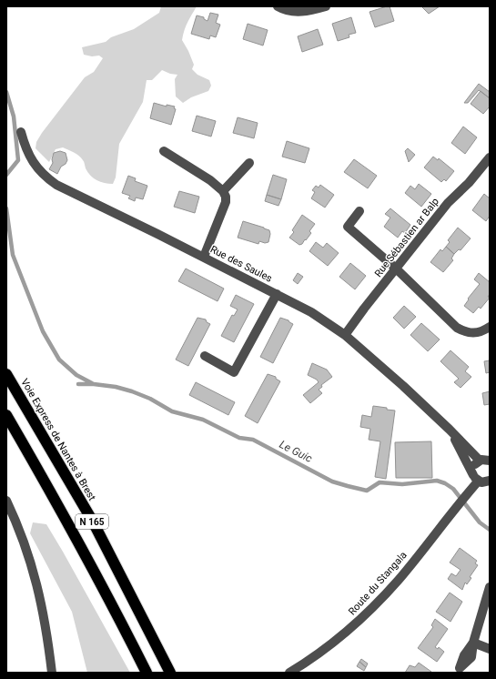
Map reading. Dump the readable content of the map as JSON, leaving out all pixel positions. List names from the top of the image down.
{
  "streets": {
    "highway": ["Voie Express de Nantes à Brest", "N 165"],
    "street": ["Rue Sébastien ar Balp", "Rue des Saules", "Route du Stangala"]
  },
  "crossings": [
    ["Rue Sébastien ar Balp", "Rue des Saules"],
    ["Rue des Saules", "Route du Stangala"]
  ],
  "water": ["Le Guic"]
}
